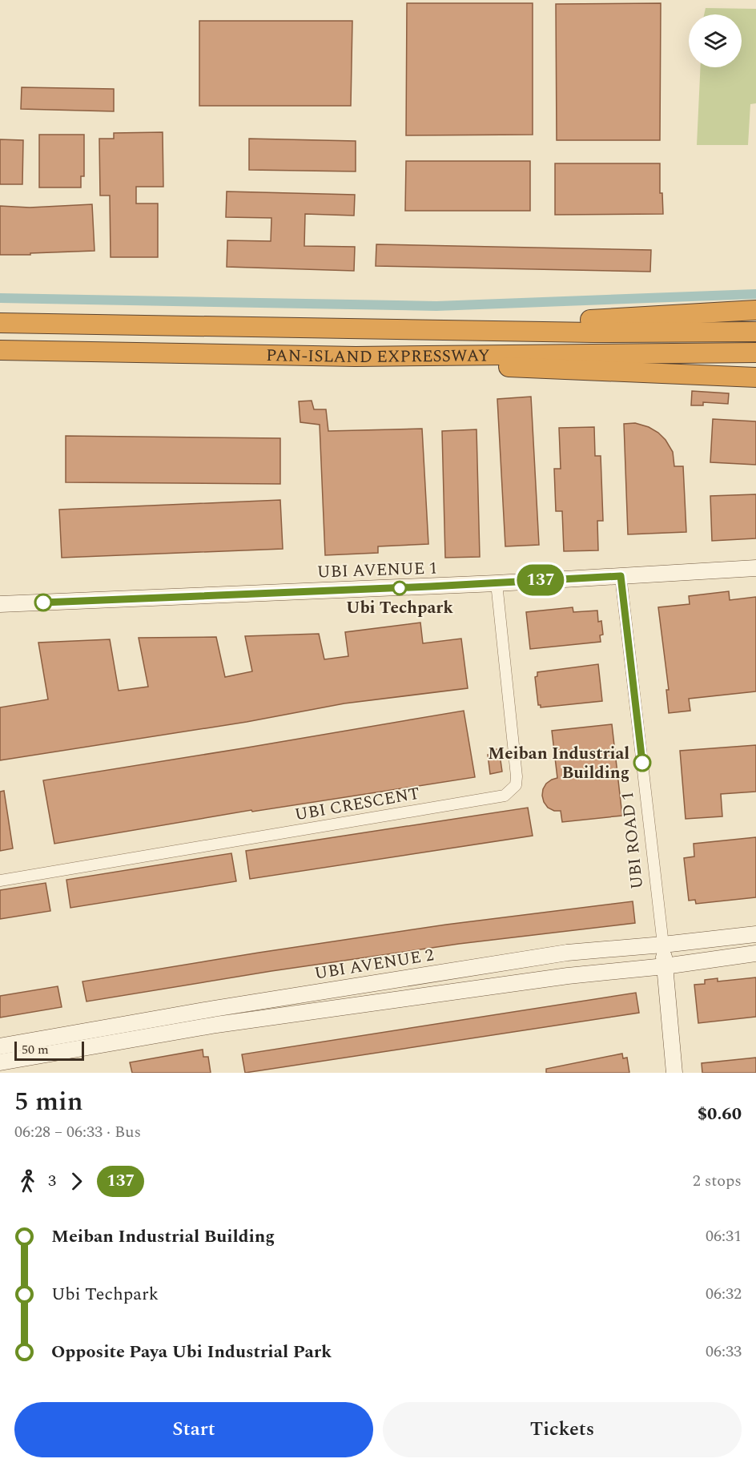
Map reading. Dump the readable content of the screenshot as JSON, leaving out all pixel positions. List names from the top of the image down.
{
  "streets": {
    "highway": ["PAN-ISLAND EXPRESSWAY"],
    "main road": ["UBI AVENUE 1", "UBI ROAD 1", "UBI AVENUE 2"],
    "street": ["UBI CRESCENT"]
  },
  "crossings": [
    ["UBI AVENUE 1", "UBI CRESCENT"],
    ["UBI AVENUE 1", "UBI ROAD 1"],
    ["UBI ROAD 1", "UBI AVENUE 2"]
  ],
  "places": ["Ubi Techpark", "Meiban Industrial Building"],
  "lines": ["bus line 137"],
  "scale_bar": "50 m",
  "page": {
    "on_map": "137",
    "scale": "50 m",
    "heading": ["5 min", "06:28 – 06:33 · Bus", "$0.60"],
    "legs": ["3", "137", "2 stops"],
    "list": [
      {
        "name": "Meiban Industrial Building",
        "value": "06:31"
      },
      {
        "name": "Ubi Techpark",
        "value": "06:32"
      },
      {
        "name": "Opposite Paya Ubi Industrial Park",
        "value": "06:33"
      }
    ],
    "buttons": ["Start", "Tickets"]
  }
}
